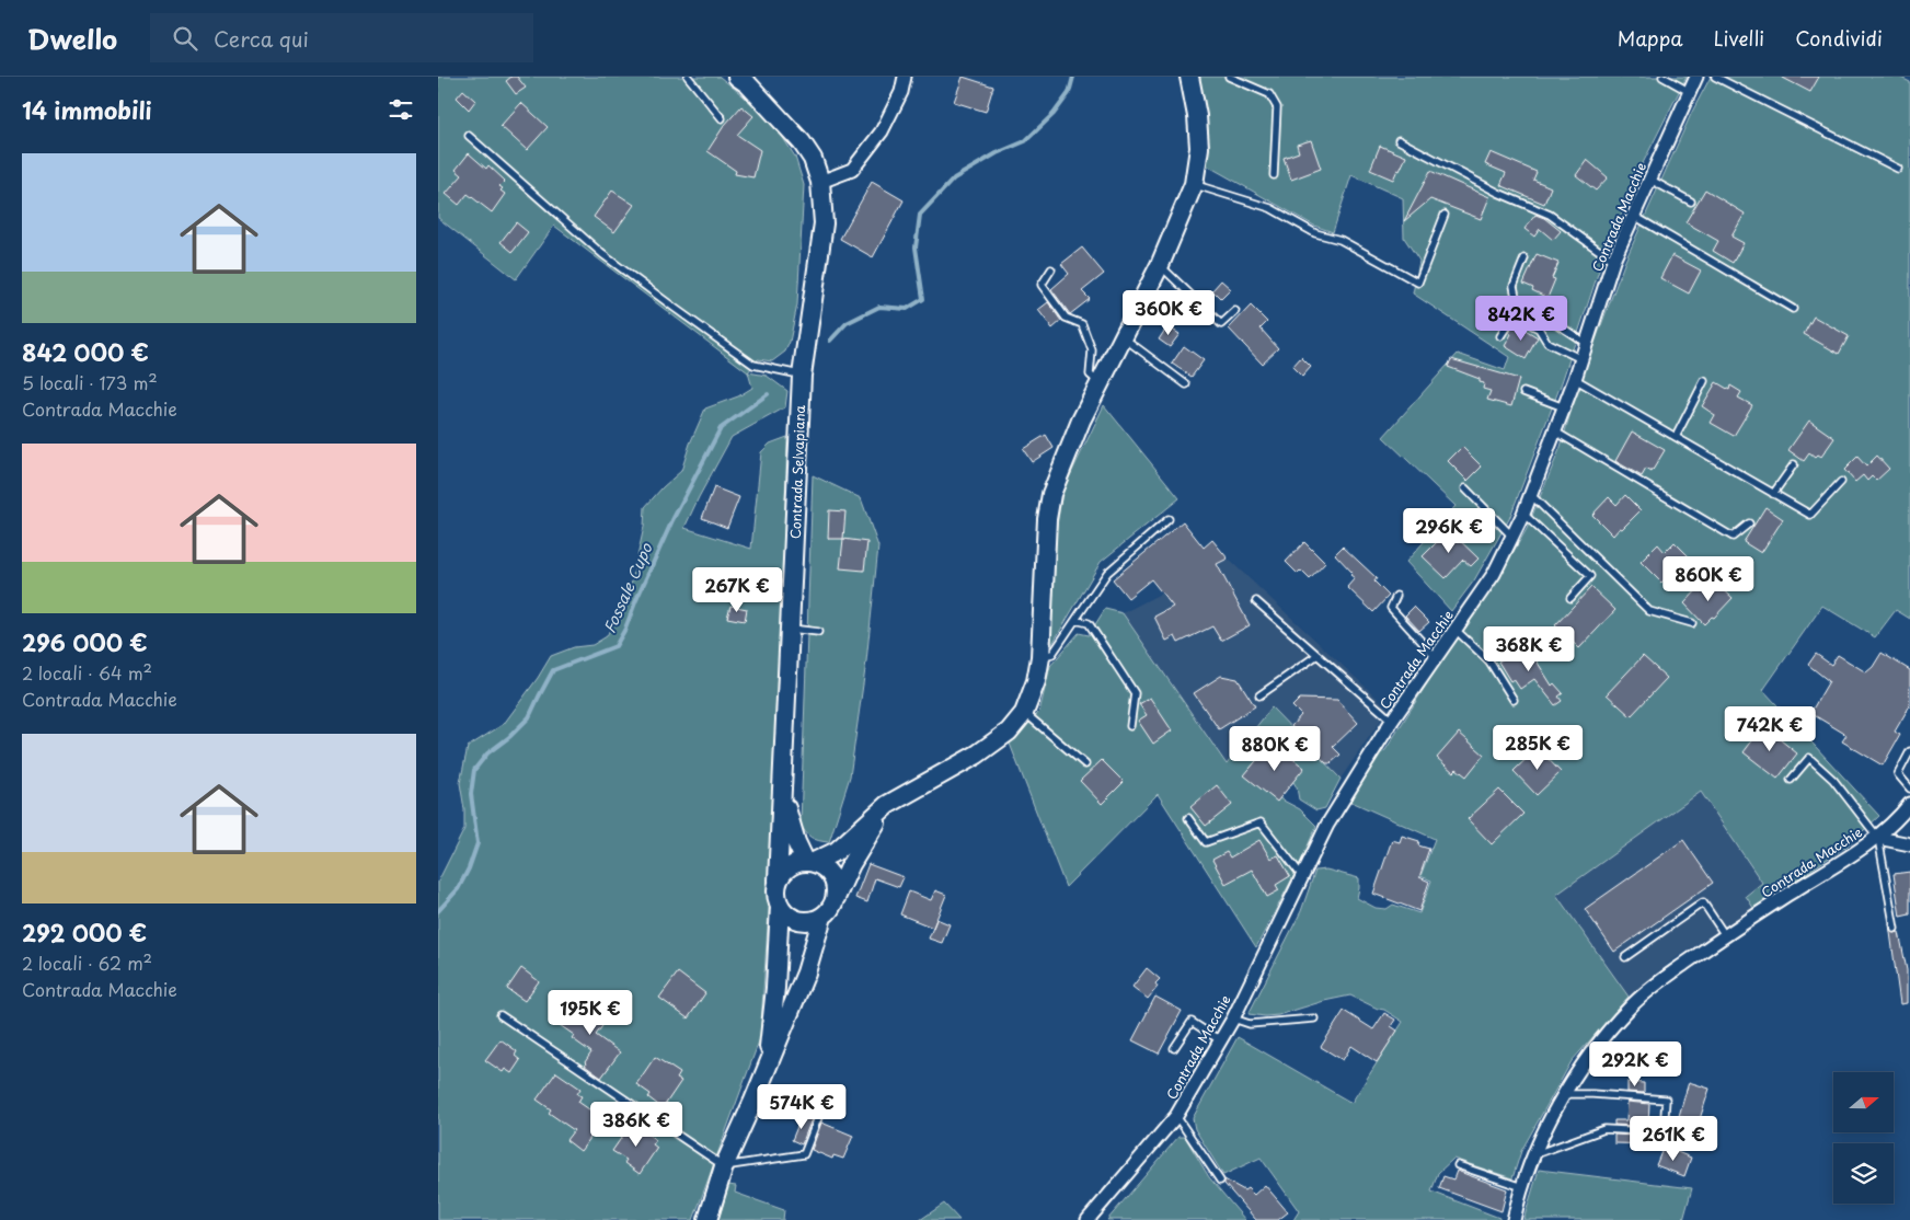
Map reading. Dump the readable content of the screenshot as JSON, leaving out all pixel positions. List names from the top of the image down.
{
  "streets": {
    "main road": ["Contrada Selvapiana"],
    "street": ["Contrada Macchie"]
  },
  "water": ["Fossale Cupo"],
  "north": "right",
  "page": {
    "header": "Dwello",
    "search": "Cerca qui",
    "nav": ["Mappa", "Livelli", "Condividi"],
    "heading": "14 immobili",
    "list": [
      {
        "name": "842 000 €",
        "note": "5 locali · 173 m² · Contrada Macchie"
      },
      {
        "name": "296 000 €",
        "note": "2 locali · 64 m² · Contrada Macchie"
      },
      {
        "name": "292 000 €",
        "note": "2 locali · 62 m² · Contrada Macchie"
      }
    ],
    "price": [
      "360K €",
      "842K €",
      "296K €",
      "860K €",
      "267K €",
      "368K €",
      "742K €",
      "285K €",
      "880K €",
      "195K €",
      "292K €",
      "574K €",
      "386K €",
      "261K €"
    ]
  }
}
